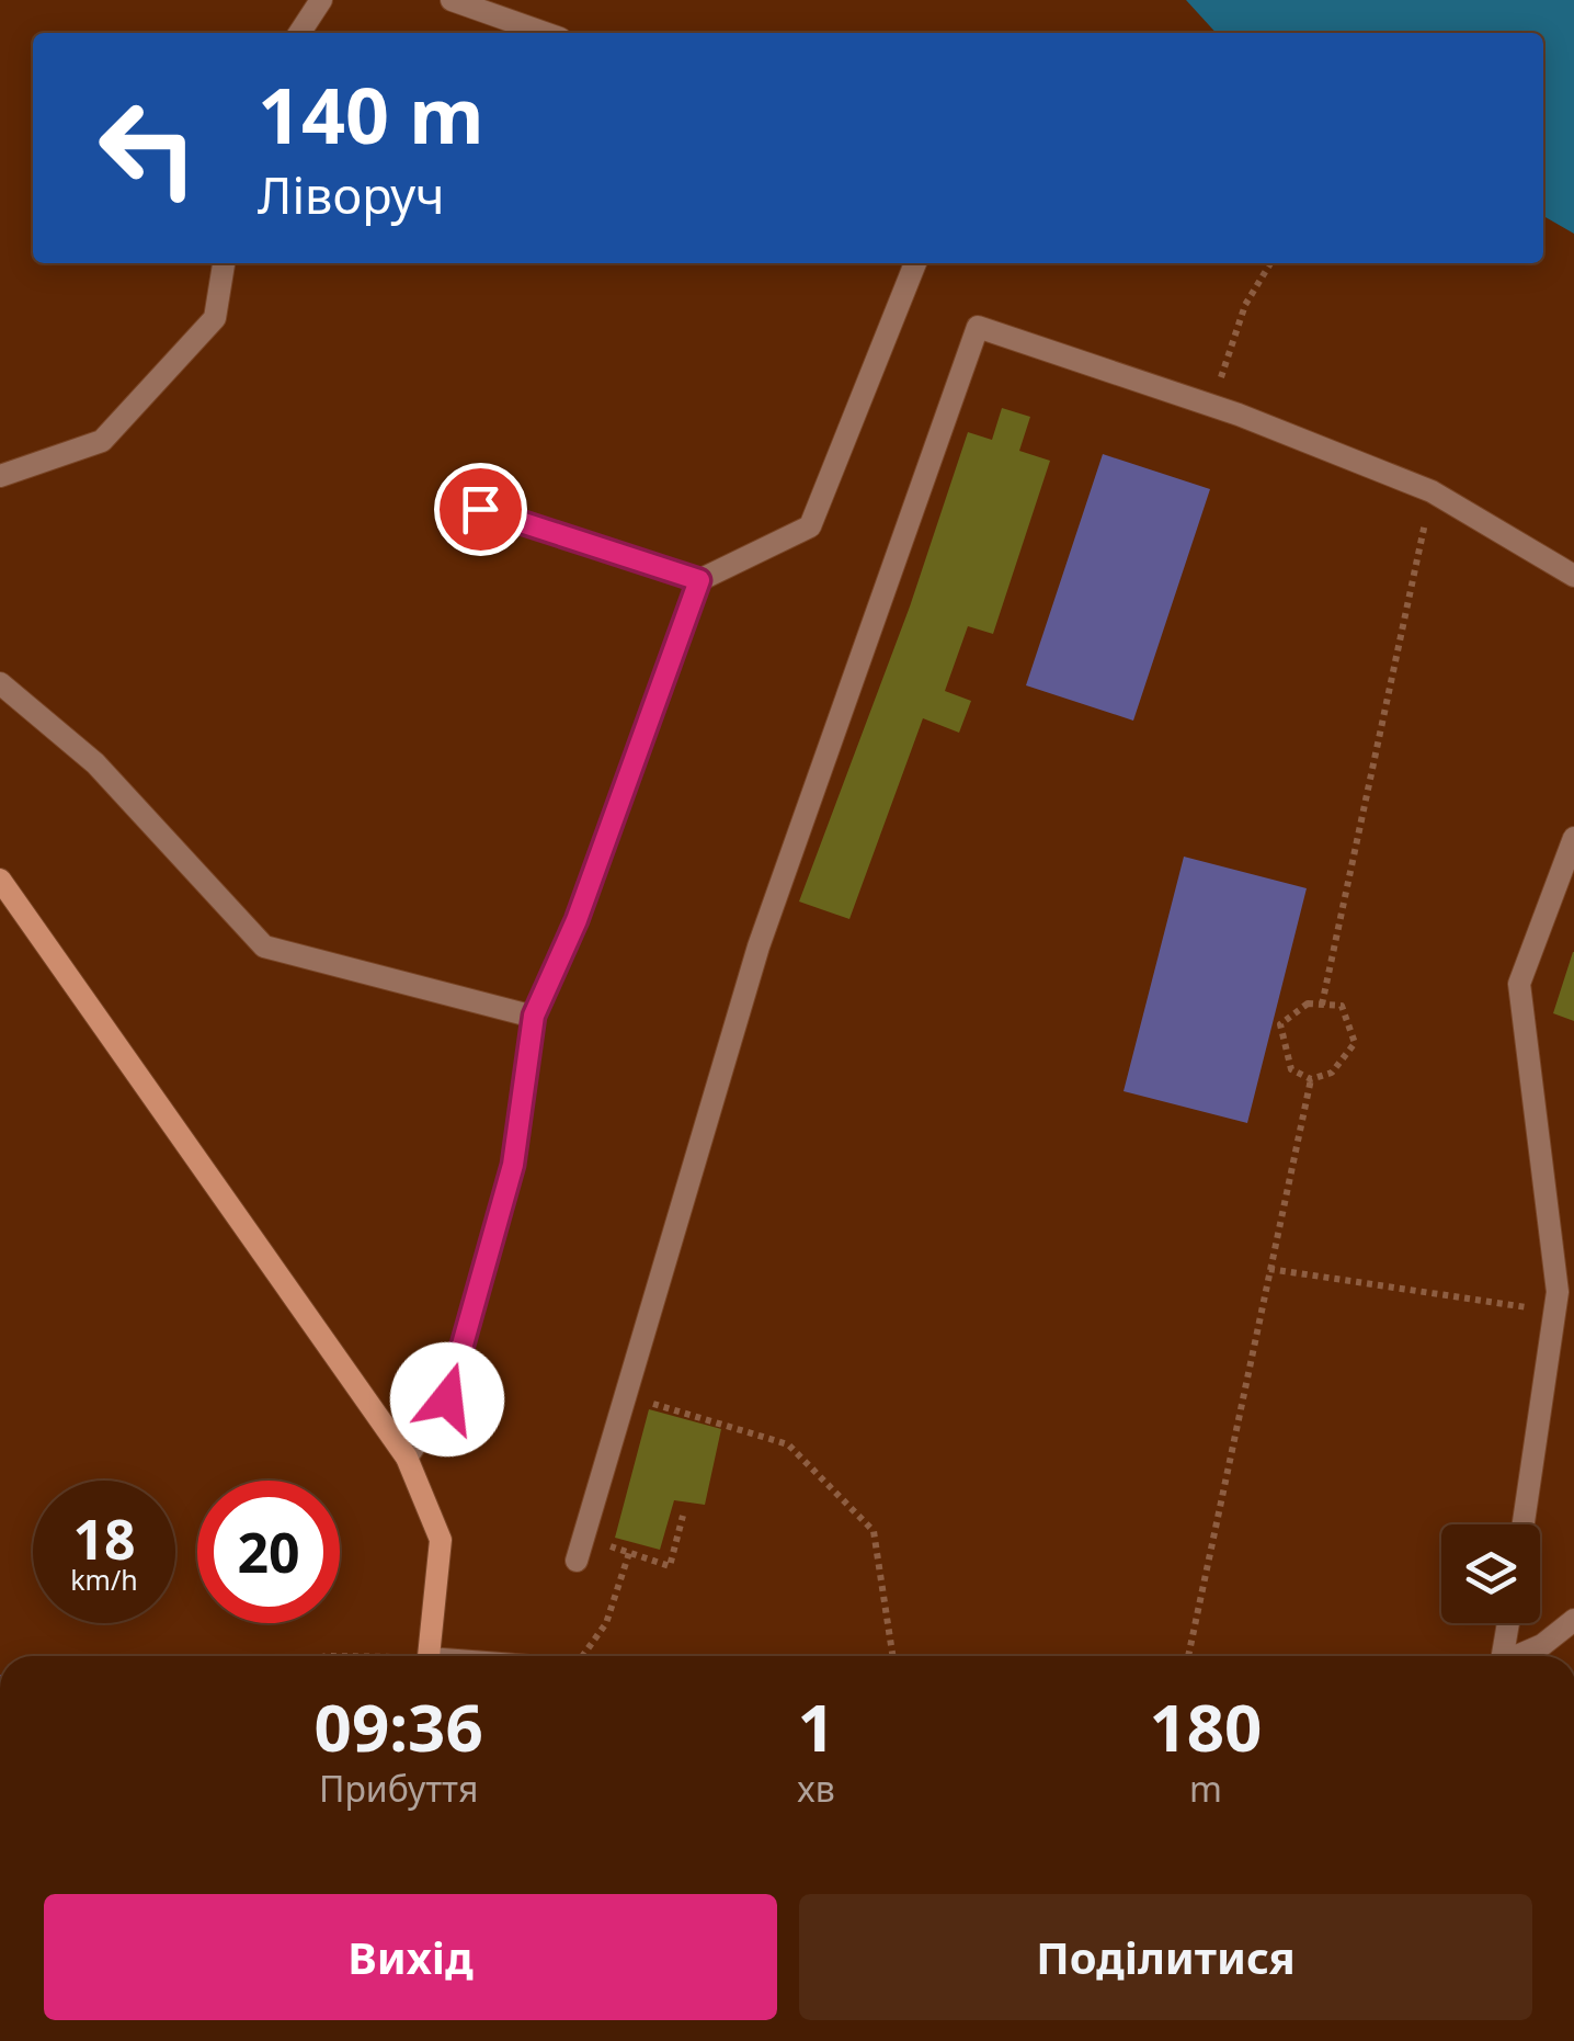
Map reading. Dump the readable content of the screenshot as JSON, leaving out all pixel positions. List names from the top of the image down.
{
  "page": {
    "turn": ["140 m", "Ліворуч"],
    "speed": "18 km/h",
    "limit": "20",
    "eta": [
      "09:36",
      "Прибуття",
      "1",
      "хв",
      "180",
      "m"
    ],
    "buttons": ["Вихід", "Поділитися"]
  }
}
